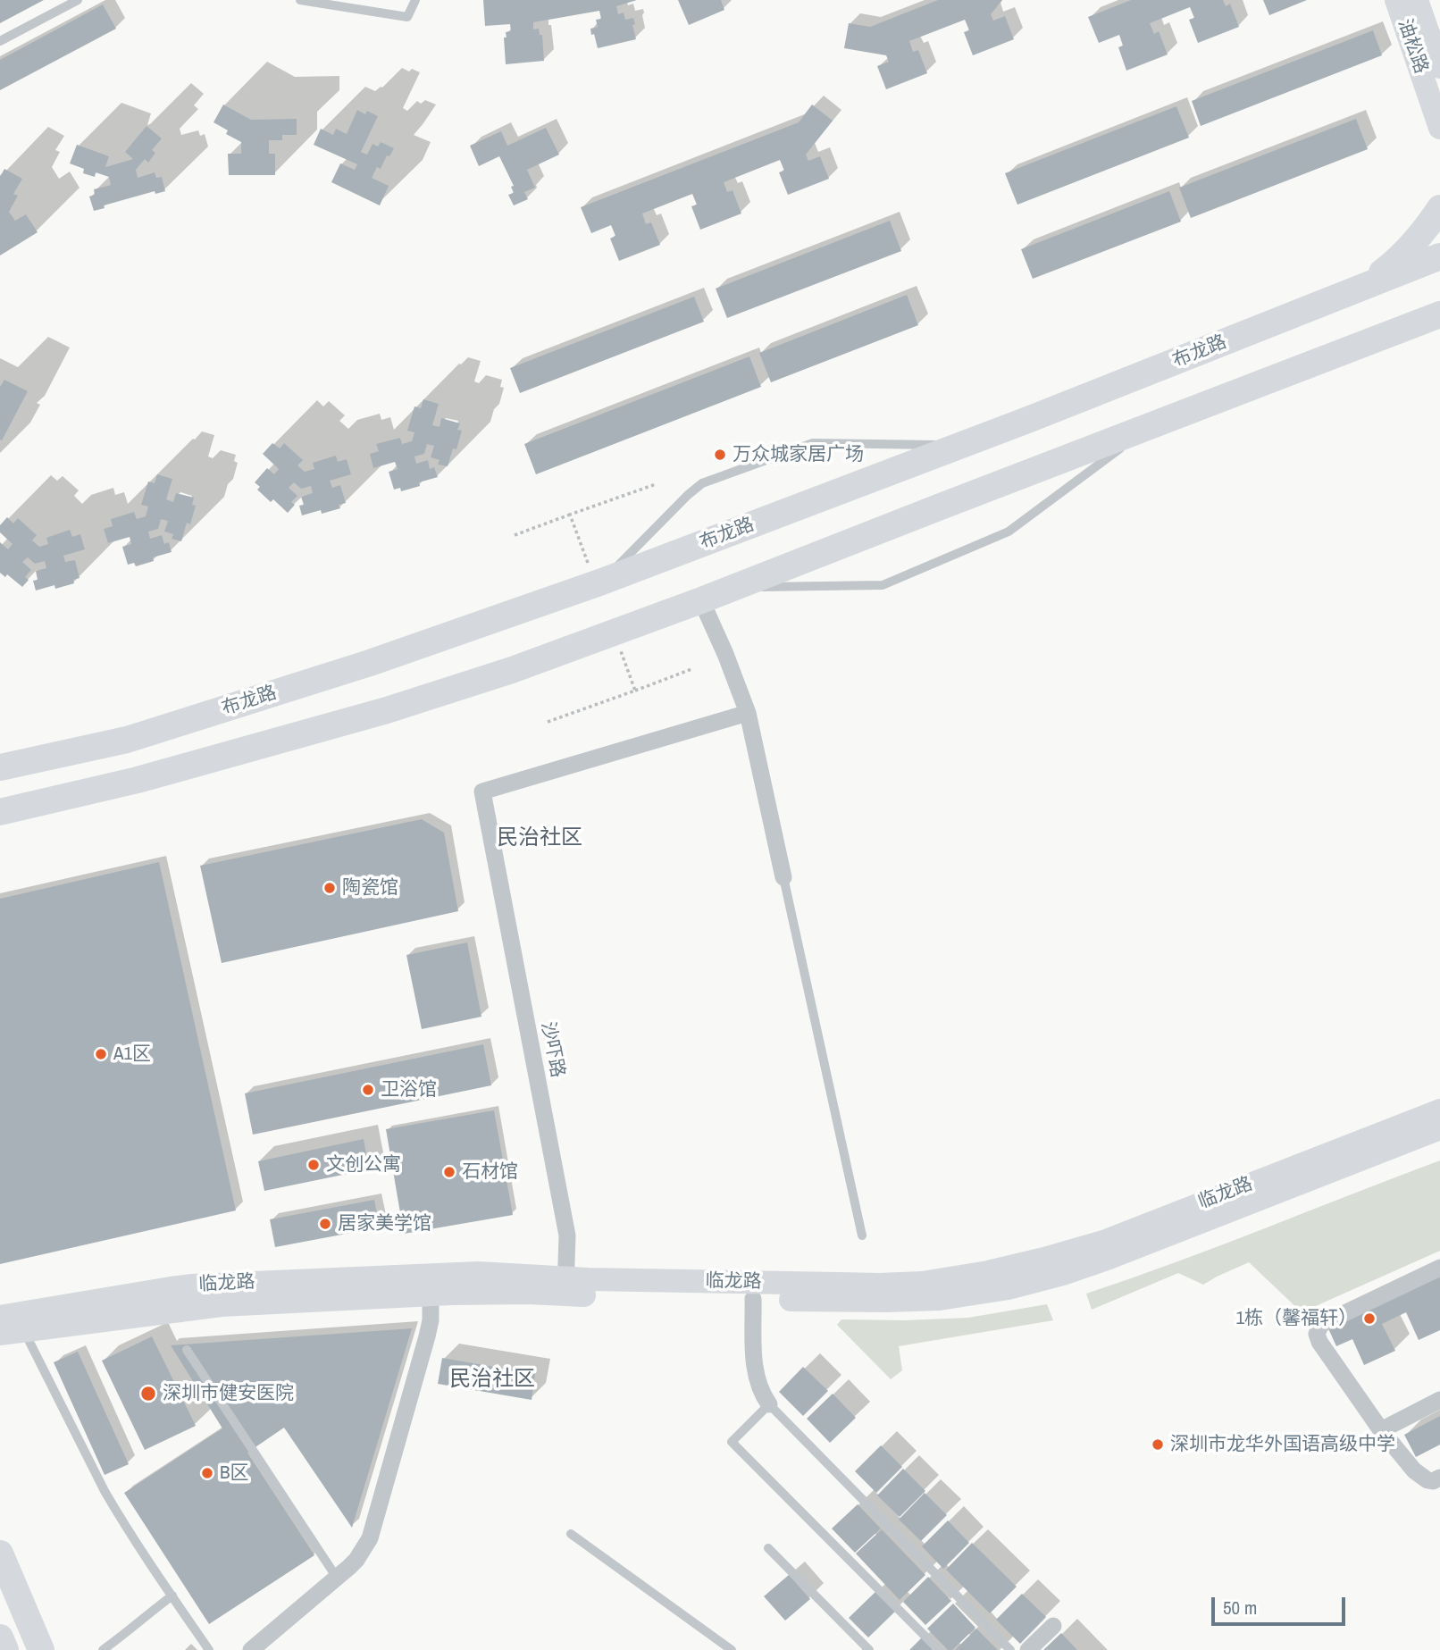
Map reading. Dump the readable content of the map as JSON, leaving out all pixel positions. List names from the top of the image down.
{
  "streets": {
    "main road": ["油松路", "布龙路", "临龙路"],
    "street": ["沙吓路"]
  },
  "crossings": [
    ["沙吓路", "临龙路"]
  ],
  "districts": ["民治社区", "民治社区"],
  "places": [
    "万众城家居广场",
    "陶瓷馆",
    "A1区",
    "卫浴馆",
    "文创公寓",
    "石材馆",
    "居家美学馆",
    "1栋（馨福轩）",
    "深圳市健安医院",
    "深圳市龙华外国语高级中学",
    "B区"
  ],
  "scale_bar": "50 m"
}
